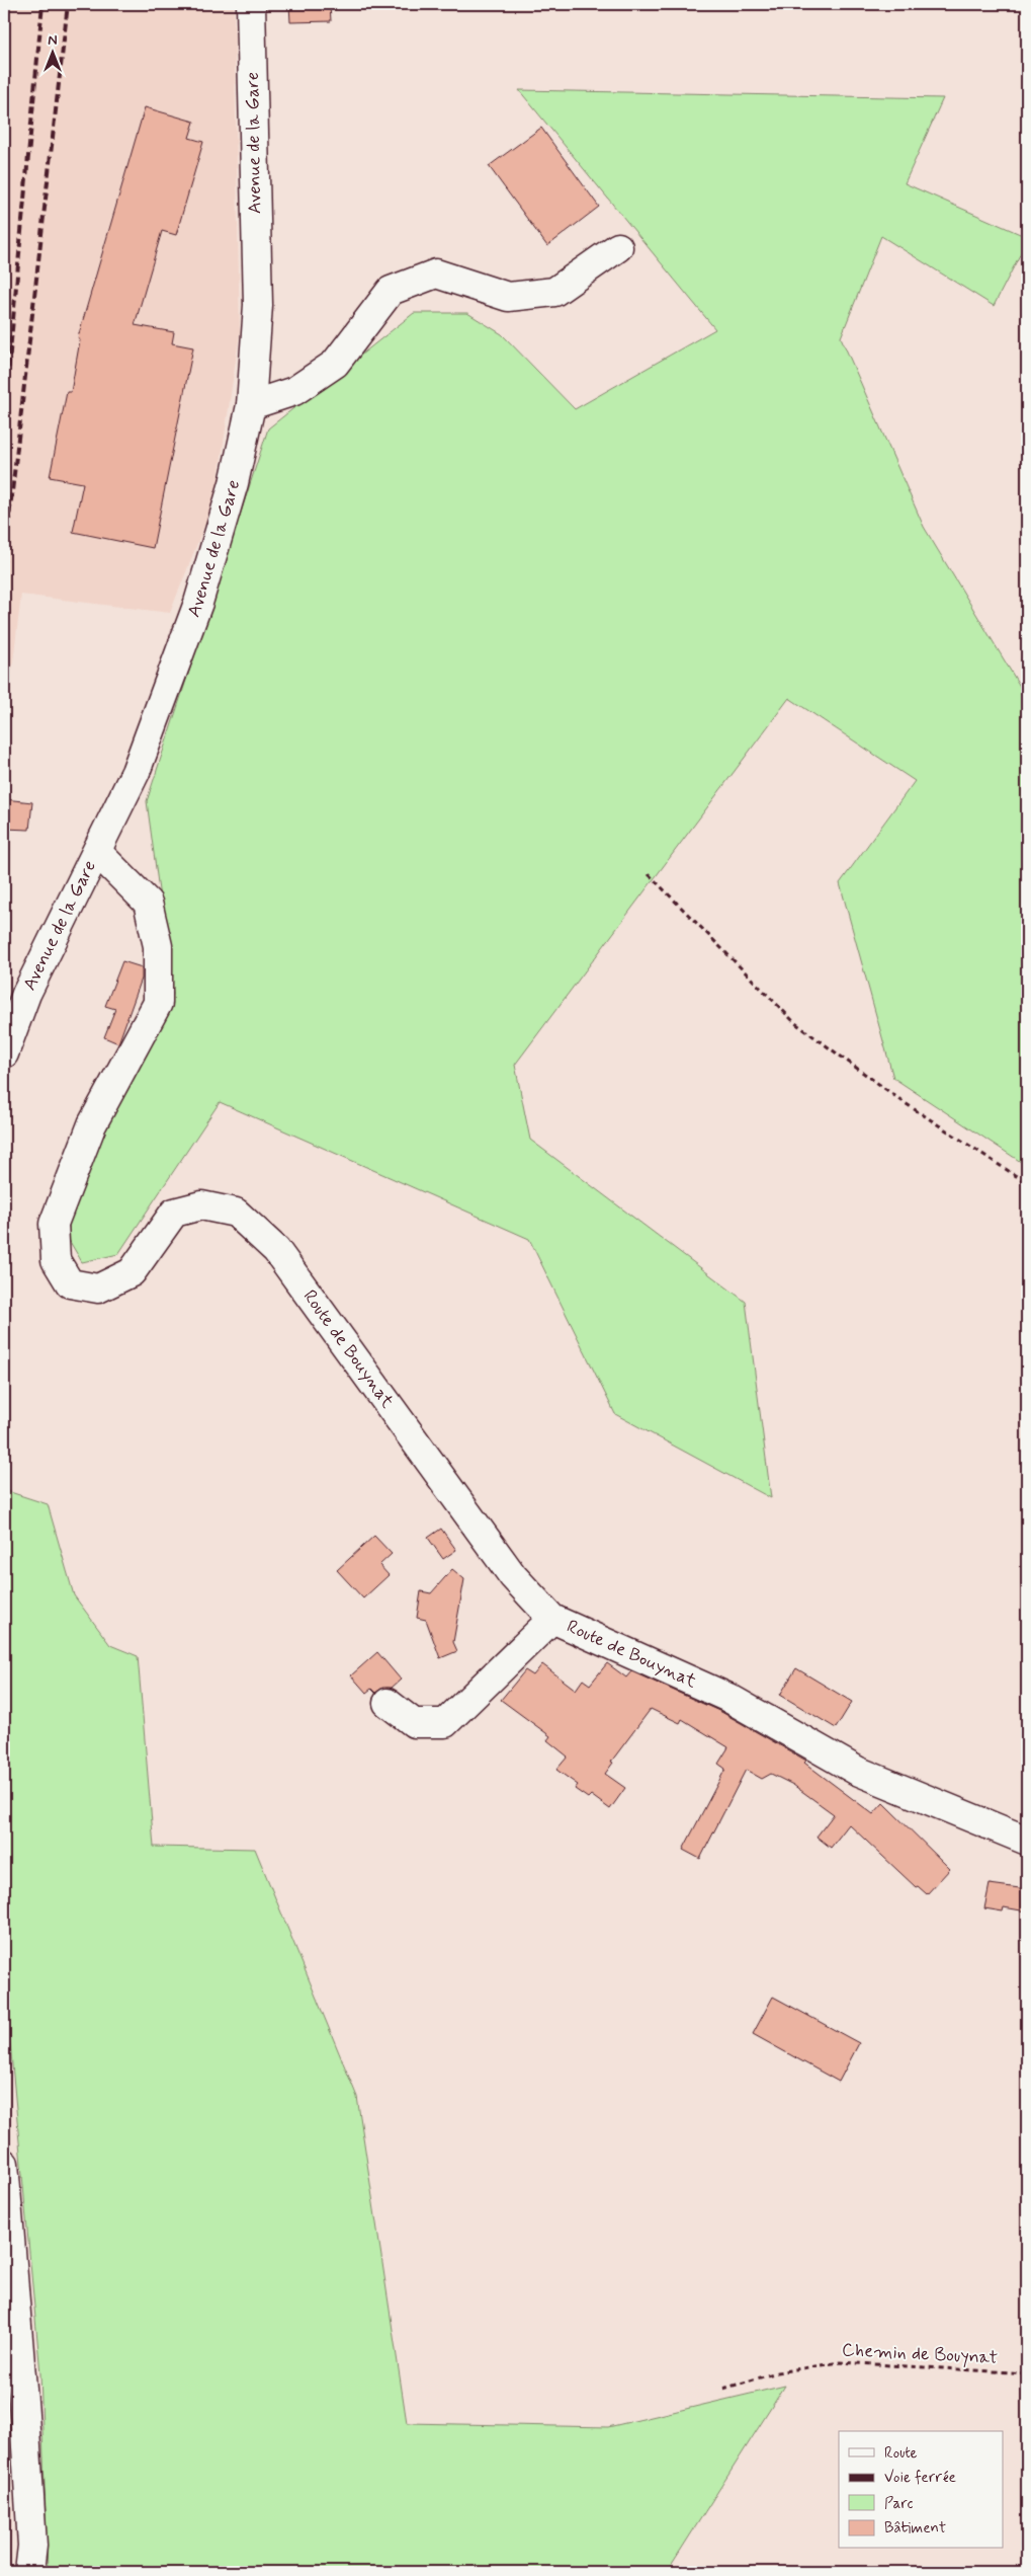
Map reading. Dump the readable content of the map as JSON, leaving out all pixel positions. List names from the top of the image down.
{
  "streets": {
    "street": ["Avenue de la Gare", "Route de Bouynat"],
    "path": ["Chemin de Bouynat"]
  },
  "crossings": [
    ["Avenue de la Gare", "Route de Bouynat"]
  ],
  "legend": [
    "Route",
    "Voie ferrée",
    "Parc",
    "Bâtiment"
  ],
  "north": "top"
}
